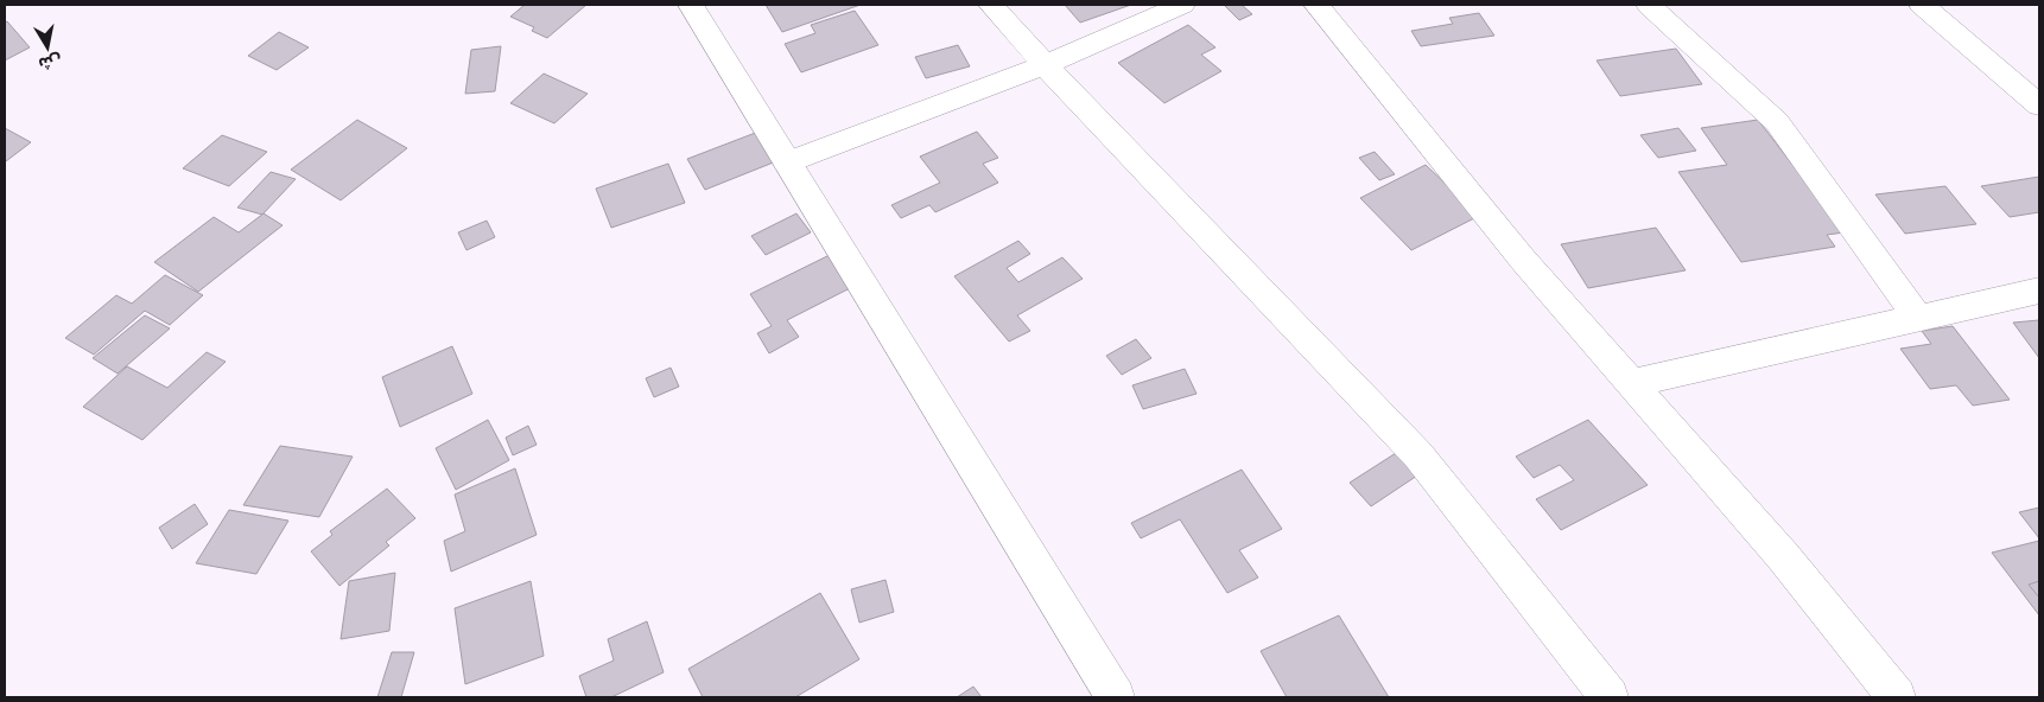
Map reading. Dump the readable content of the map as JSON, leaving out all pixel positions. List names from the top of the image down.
{
  "north": "bottom"
}
